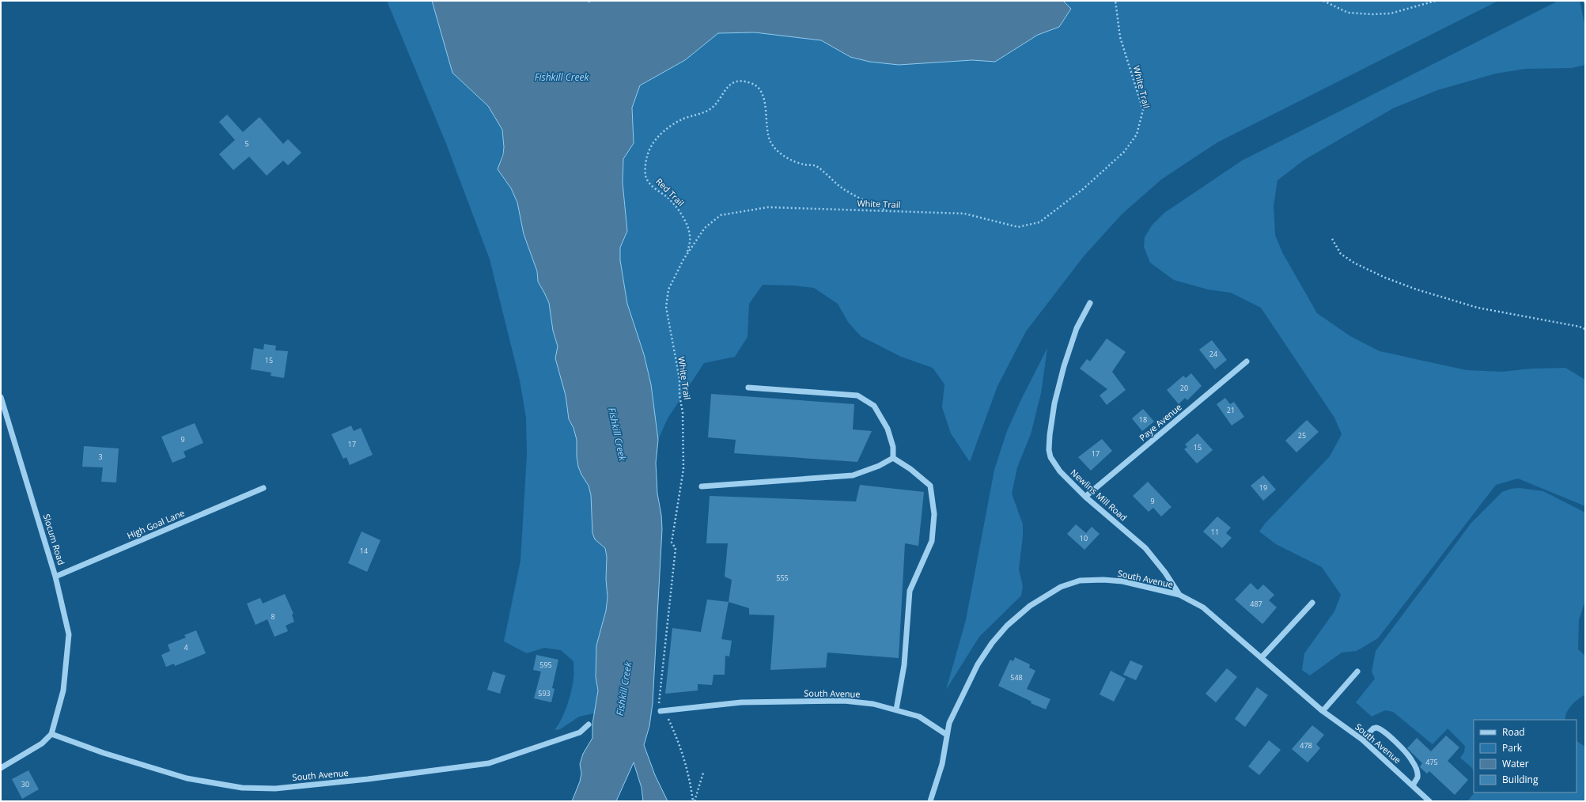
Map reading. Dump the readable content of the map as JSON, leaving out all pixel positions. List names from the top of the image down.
{
  "streets": {
    "street": [
      "Paye Avenue",
      "Newlins Mill Road",
      "High Goal Lane",
      "Slocum Road",
      "South Avenue"
    ],
    "path": ["White Trail", "Red Trail"]
  },
  "crossings": [
    ["White Trail", "Red Trail"],
    ["White Trail", "South Avenue"],
    ["Paye Avenue", "Newlins Mill Road"],
    ["Newlins Mill Road", "South Avenue"],
    ["High Goal Lane", "Slocum Road"],
    ["Slocum Road", "South Avenue"]
  ],
  "water": ["Fishkill Creek"],
  "house_numbers": [
    "5",
    "24",
    "15",
    "20",
    "21",
    "18",
    "25",
    "9",
    "17",
    "15",
    "17",
    "3",
    "19",
    "9",
    "11",
    "10",
    "14",
    "555",
    "487",
    "8",
    "4",
    "595",
    "548",
    "593",
    "478",
    "475",
    "30"
  ],
  "legend": [
    "Road",
    "Park",
    "Water",
    "Building"
  ]
}
